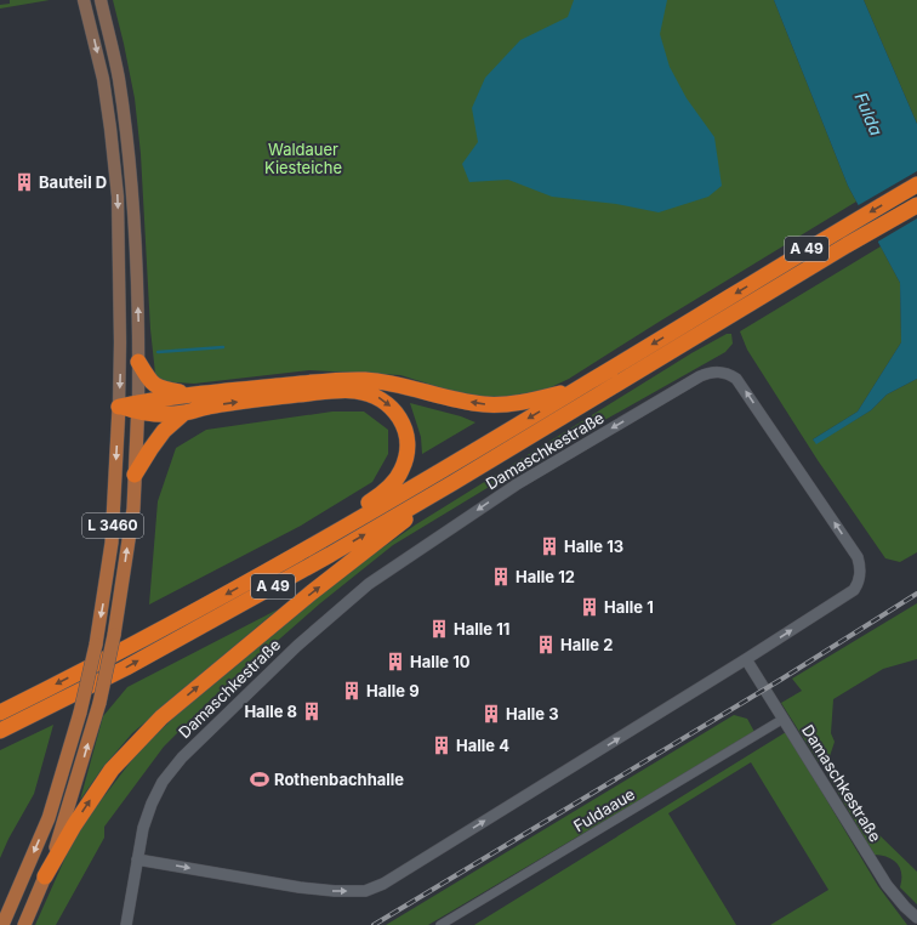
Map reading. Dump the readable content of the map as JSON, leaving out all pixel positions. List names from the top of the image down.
{
  "streets": {
    "highway": ["A 49"],
    "main road": ["L 3460"],
    "street": ["Damaschkestraße", "Fuldaaue"]
  },
  "crossings": [
    ["Damaschkestraße", "Fuldaaue"]
  ],
  "water": ["Fulda"],
  "parks": ["Waldauer Kiesteiche"],
  "places": {
    "building": [
      "Bauteil D",
      "Halle 13",
      "Halle 12",
      "Halle 1",
      "Halle 11",
      "Halle 2",
      "Halle 10",
      "Halle 9",
      "Halle 8",
      "Halle 3",
      "Halle 4"
    ],
    "sports": ["Rothenbachhalle"]
  }
}
